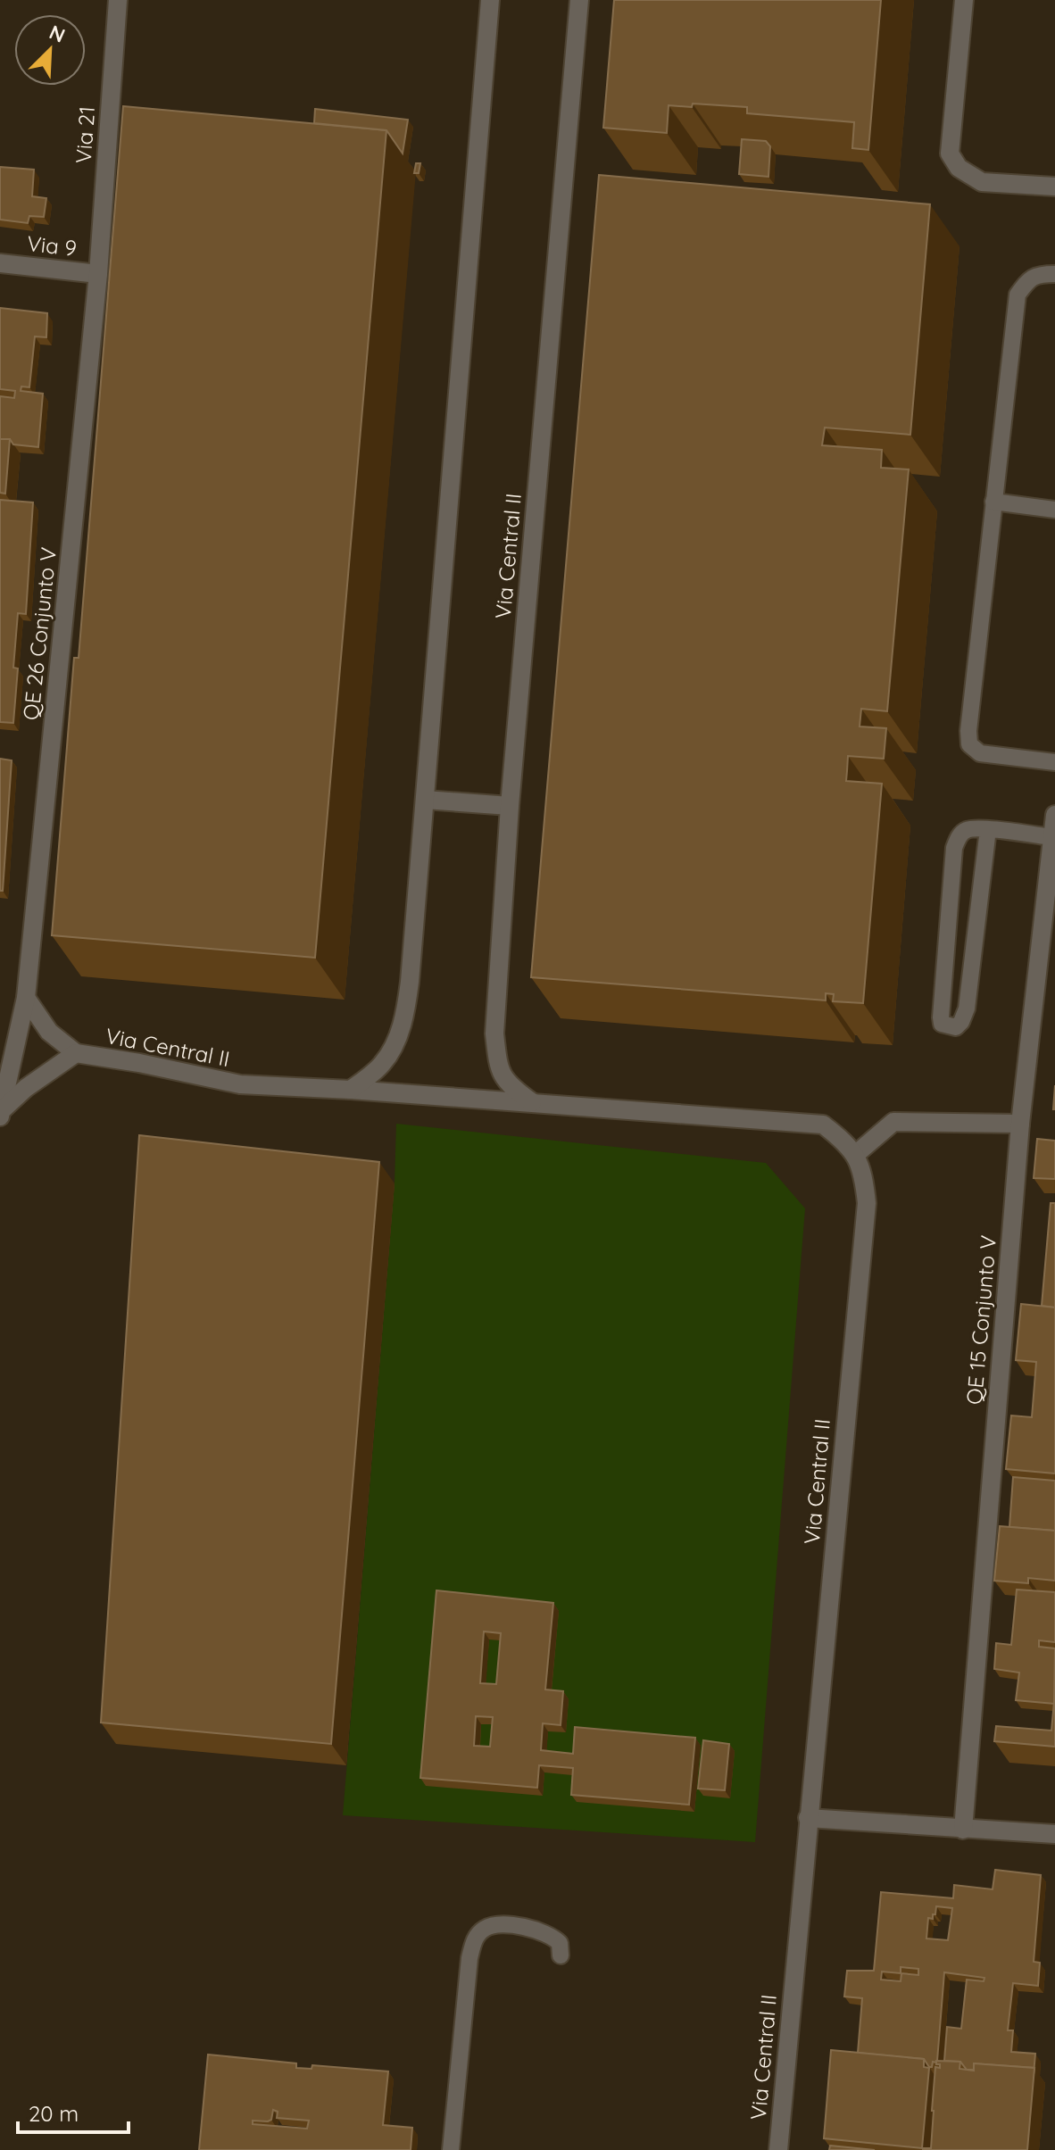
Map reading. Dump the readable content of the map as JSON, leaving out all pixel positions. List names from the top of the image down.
{
  "streets": {
    "street": [
      "Via 21",
      "Via 9",
      "Via Central II",
      "QE 26 Conjunto V",
      "QE 15 Conjunto V"
    ]
  },
  "crossings": [
    ["Via 21", "Via 9"],
    ["Via 21", "QE 26 Conjunto V"],
    ["Via 9", "QE 26 Conjunto V"],
    ["Via Central II", "QE 26 Conjunto V"]
  ],
  "scale_bar": "20 m",
  "north": "top right"
}
